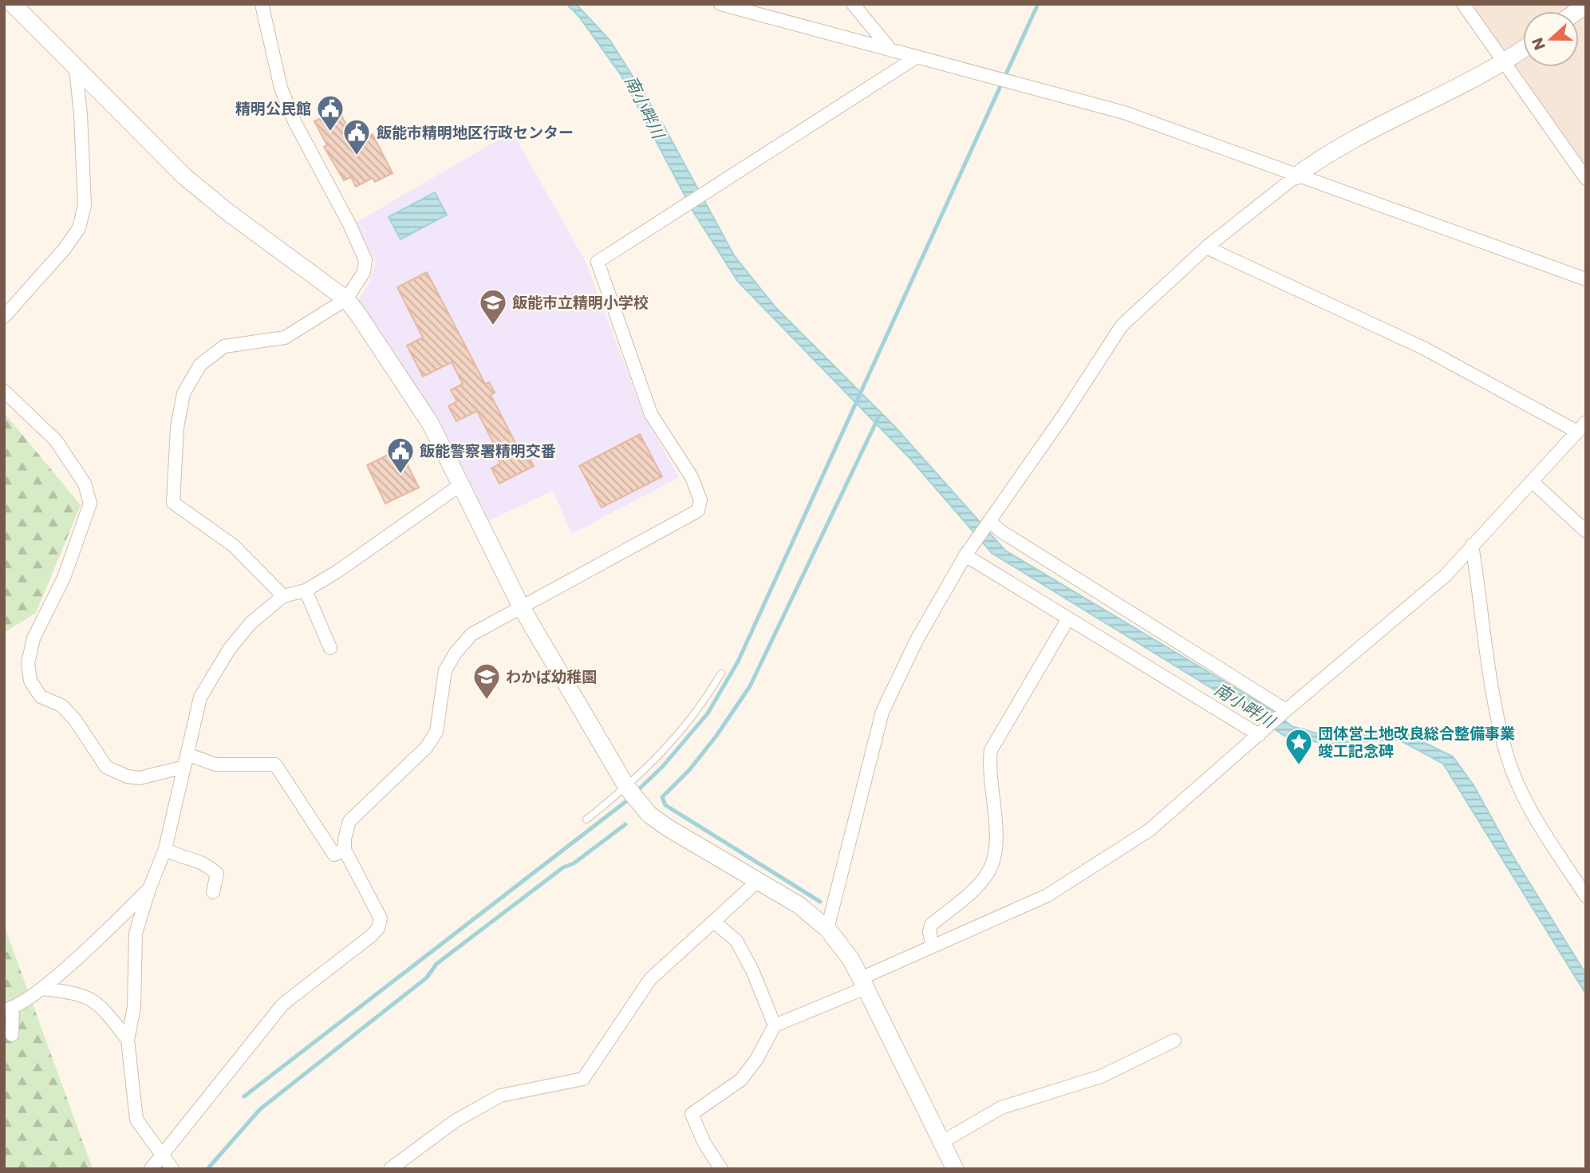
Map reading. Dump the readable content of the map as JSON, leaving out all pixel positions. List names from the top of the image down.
{
  "water": ["南小畔川"],
  "places": {
    "public building": ["精明公民館", "飯能市精明地区行政センター", "飯能警察署精明交番"],
    "school or university": ["飯能市立精明小学校", "わかば幼稚園"],
    "place": ["団体営土地改良総合整備事業 竣工記念碑"]
  },
  "north": "left"
}
